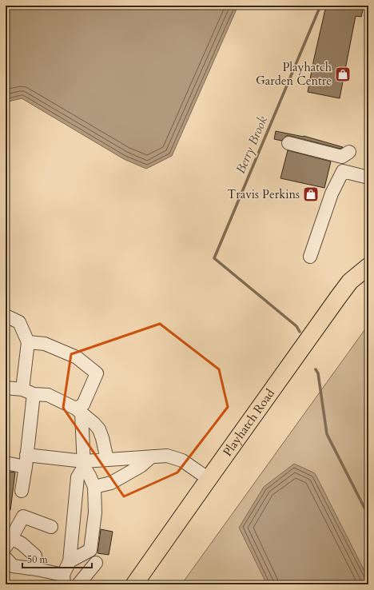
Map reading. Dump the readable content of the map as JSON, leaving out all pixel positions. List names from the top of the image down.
{
  "streets": {
    "main road": ["Playhatch Road"]
  },
  "water": ["Berry Brook"],
  "places": {
    "shop": ["Playhatch Garden Centre", "Travis Perkins"]
  },
  "scale_bar": "50 m"
}
